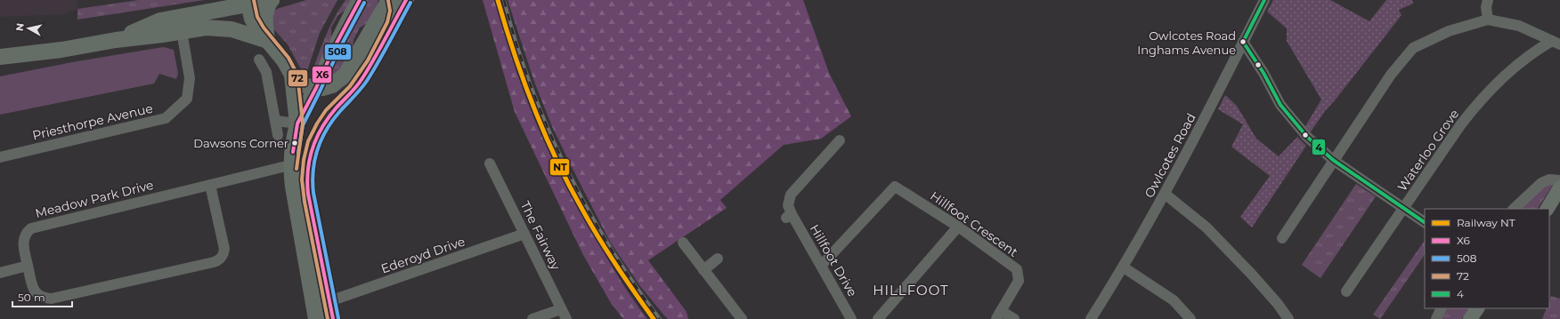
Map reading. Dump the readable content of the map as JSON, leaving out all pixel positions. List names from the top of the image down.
{
  "streets": {
    "street": [
      "Priesthorpe Avenue",
      "Waterloo Grove",
      "Owlcotes Road",
      "Meadow Park Drive",
      "Hillfoot Crescent",
      "The Fairway",
      "Ederoyd Drive",
      "Hillfoot Drive"
    ]
  },
  "crossings": [
    ["Hillfoot Crescent", "Hillfoot Drive"],
    ["The Fairway", "Ederoyd Drive"]
  ],
  "districts": ["HILLFOOT"],
  "places": ["Owlcotes Road Inghams Avenue", "Dawsons Corner"],
  "lines": [
    "rail line NT",
    "transit line X6",
    "transit line 72",
    "transit line 4",
    "transit line 508"
  ],
  "legend": [
    "Railway NT",
    "X6",
    "508",
    "72",
    "4"
  ],
  "scale_bar": "50 m",
  "north": "left"
}
